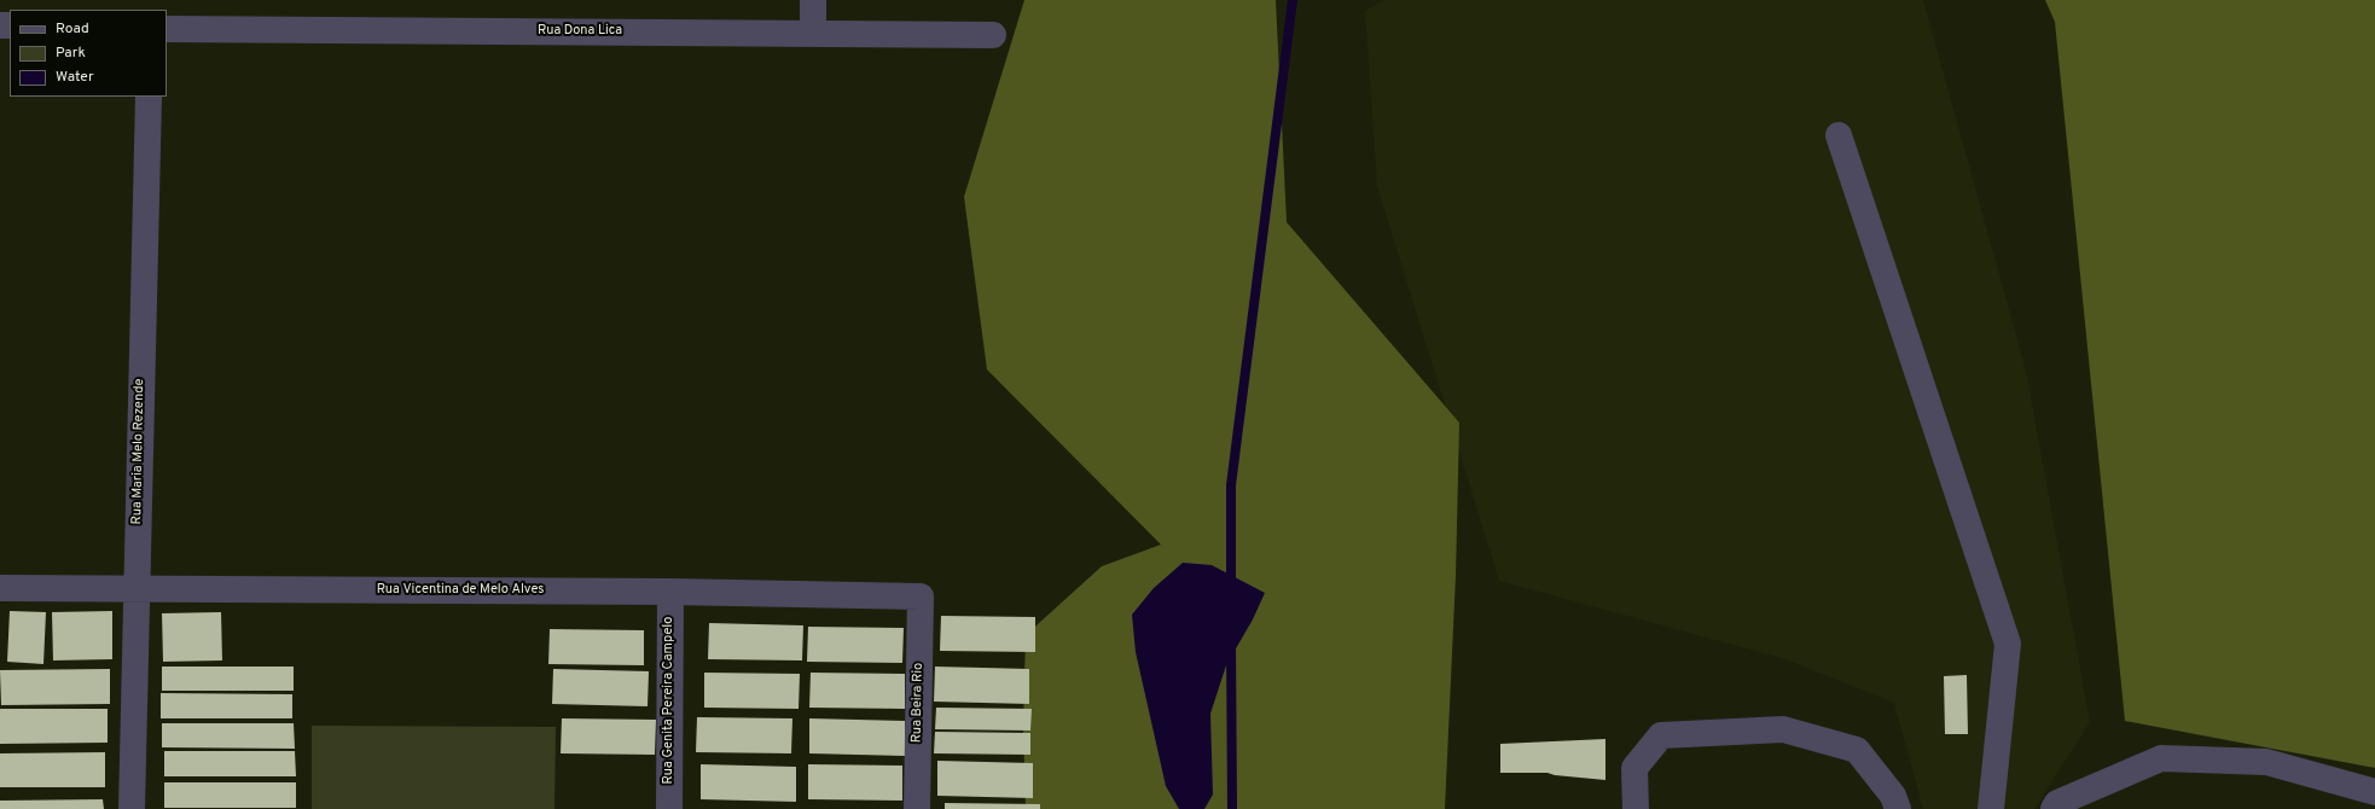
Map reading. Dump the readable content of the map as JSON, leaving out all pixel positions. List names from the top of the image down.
{
  "streets": {
    "street": [
      "Rua Dona Lica",
      "Rua Maria Melo Rezende",
      "Rua Vicentina de Melo Alves",
      "Rua Genita Pereira Campelo",
      "Rua Beira Rio"
    ]
  },
  "crossings": [
    ["Rua Maria Melo Rezende", "Rua Vicentina de Melo Alves"],
    ["Rua Vicentina de Melo Alves", "Rua Genita Pereira Campelo"],
    ["Rua Vicentina de Melo Alves", "Rua Beira Rio"]
  ],
  "legend": ["Road", "Park", "Water"]
}
